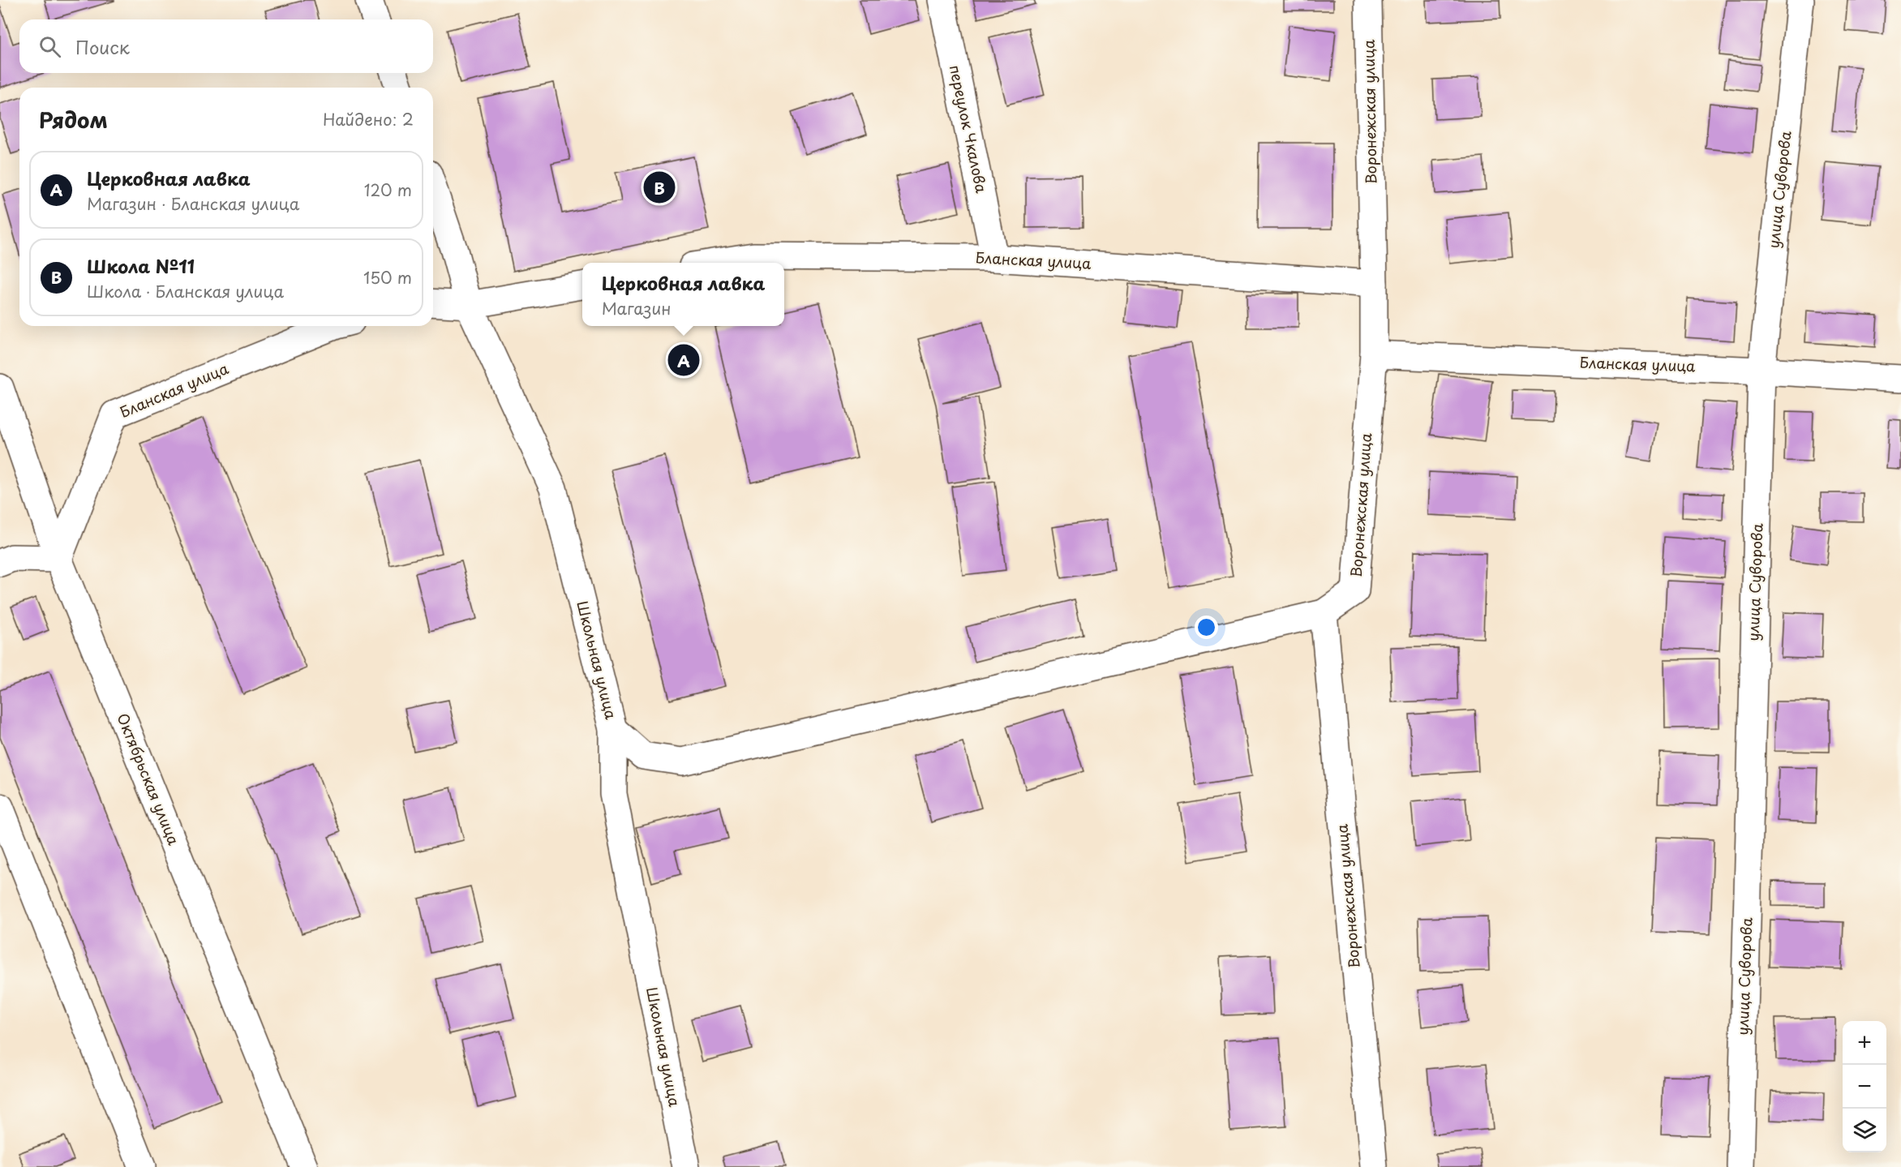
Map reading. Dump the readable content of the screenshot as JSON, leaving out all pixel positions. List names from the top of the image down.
{
  "streets": {
    "street": [
      "Воронежская улица",
      "переулок Чкалова",
      "улица Суворова",
      "Бланская улица",
      "Школьная улица",
      "Октябрьская улица"
    ]
  },
  "crossings": [
    ["Воронежская улица", "Бланская улица"],
    ["переулок Чкалова", "Бланская улица"],
    ["улица Суворова", "Бланская улица"],
    ["Бланская улица", "Октябрьская улица"]
  ],
  "page": {
    "search": "Поиск",
    "heading": ["Рядом", "Найдено: 2"],
    "list": [
      {
        "mark": "A",
        "name": "Церковная лавка",
        "note": "Магазин · Бланская улица",
        "value": "120 m"
      },
      {
        "mark": "B",
        "name": "Школа №11",
        "note": "Школа · Бланская улица",
        "value": "150 m"
      }
    ],
    "pins": ["B", "A"],
    "popup": ["Церковная лавка", "Магазин"],
    "map_buttons": ["+", "−"]
  }
}
